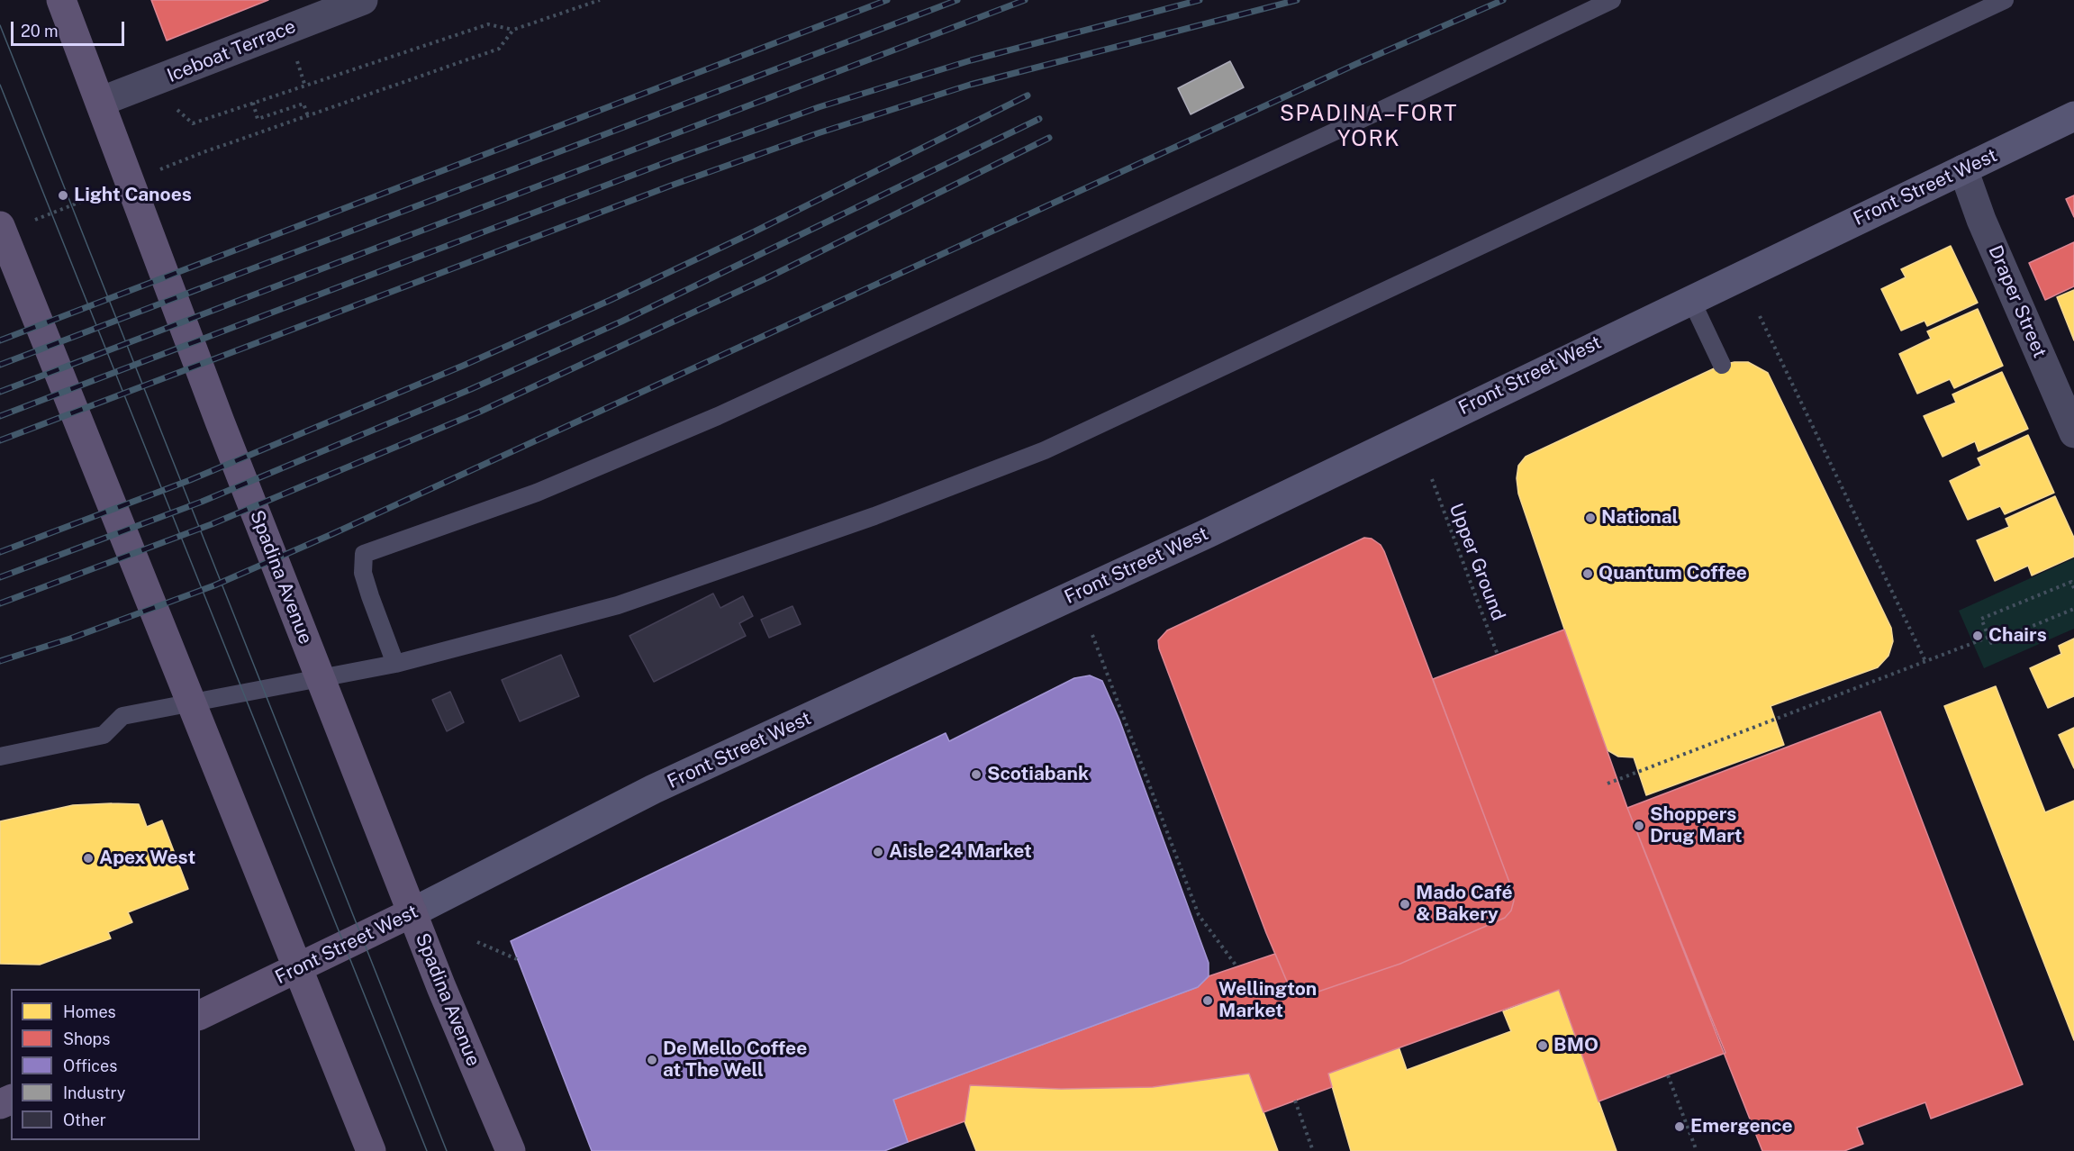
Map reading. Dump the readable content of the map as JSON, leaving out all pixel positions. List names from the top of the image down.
{
  "streets": {
    "main road": ["Front Street West", "Spadina Avenue"],
    "street": ["Iceboat Terrace", "Draper Street"],
    "path": ["Upper Ground"]
  },
  "crossings": [
    ["Iceboat Terrace", "Spadina Avenue"],
    ["Front Street West", "Draper Street"],
    ["Front Street West", "Spadina Avenue"]
  ],
  "districts": ["SPADINA–FORT YORK"],
  "places": [
    "Light Canoes",
    "National",
    "Quantum Coffee",
    "Chairs",
    "Scotiabank",
    "Shoppers Drug Mart",
    "Aisle 24 Market",
    "Apex West",
    "Mado Café & Bakery",
    "Wellington Market",
    "BMO",
    "De Mello Coffee at The Well",
    "Emergence"
  ],
  "legend": [
    "Homes",
    "Shops",
    "Offices",
    "Industry",
    "Other"
  ],
  "scale_bar": "20 m"
}
